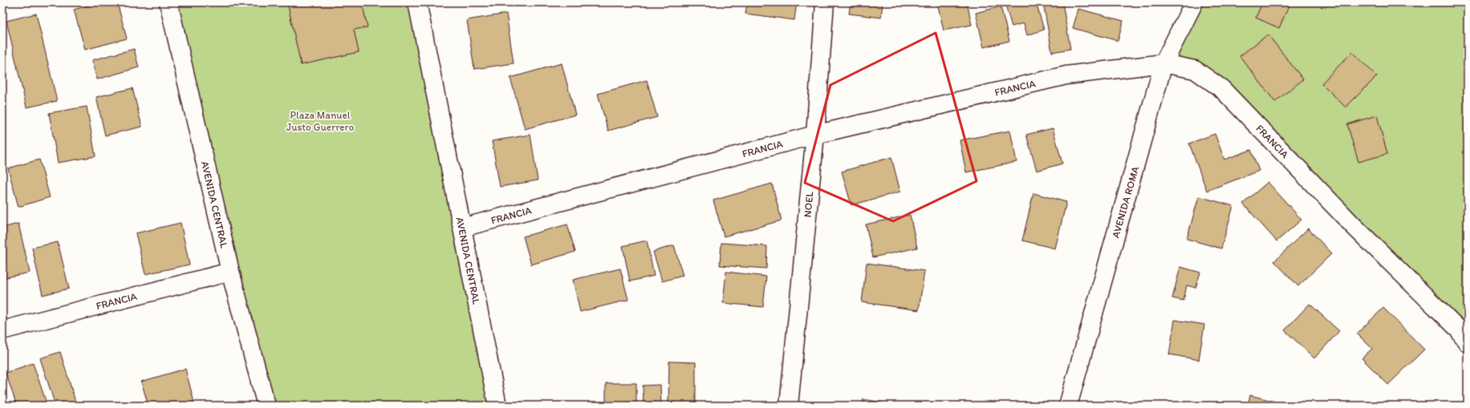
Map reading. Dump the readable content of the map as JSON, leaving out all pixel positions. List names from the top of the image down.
{
  "streets": {
    "street": [
      "FRANCIA",
      "AVENIDA ROMA",
      "AVENIDA CENTRAL",
      "NOEL"
    ]
  },
  "crossings": [
    ["FRANCIA", "AVENIDA ROMA"],
    ["FRANCIA", "AVENIDA CENTRAL"],
    ["FRANCIA", "NOEL"]
  ],
  "parks": ["Plaza Manuel Justo Guerrero"]
}
